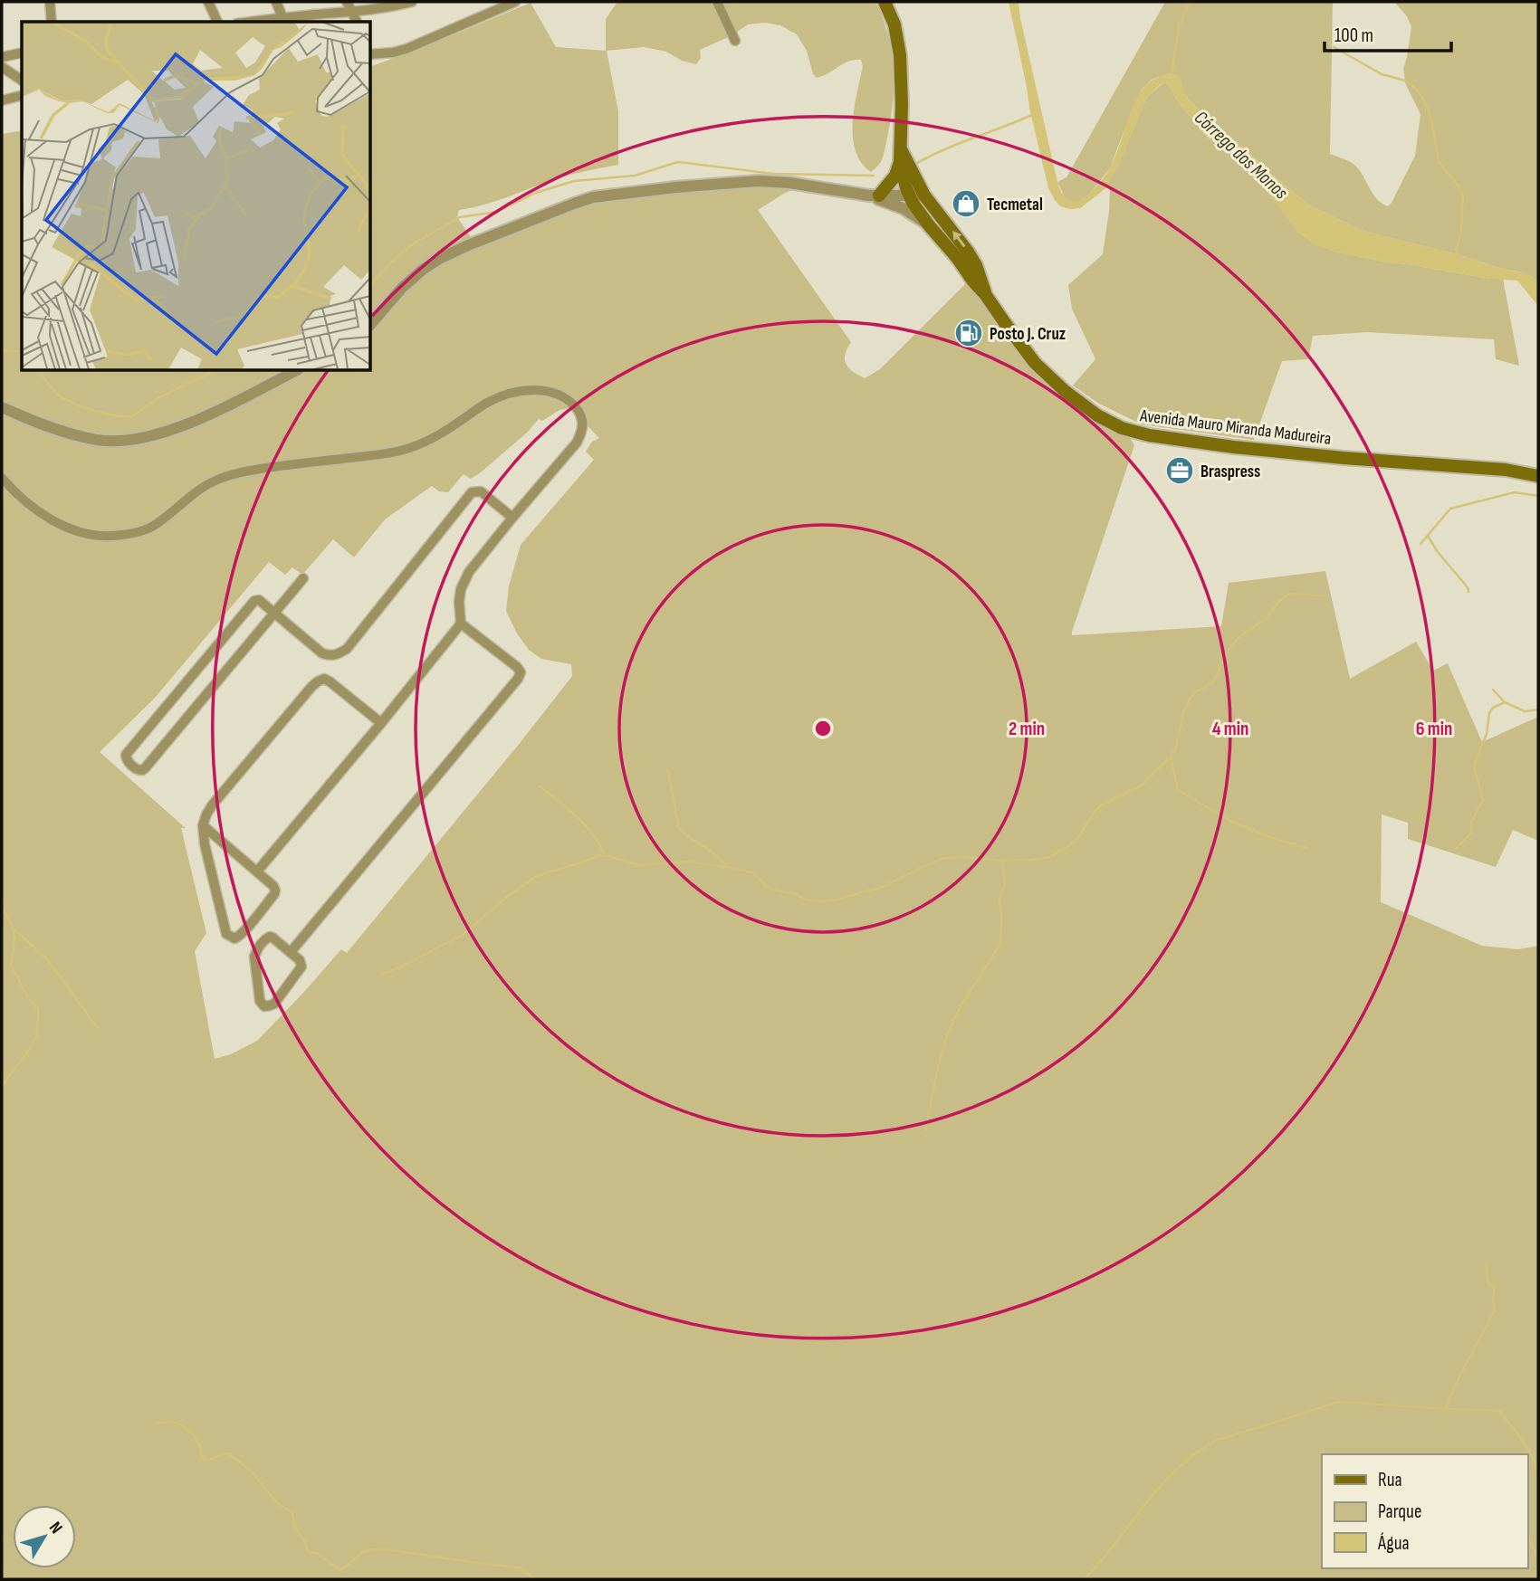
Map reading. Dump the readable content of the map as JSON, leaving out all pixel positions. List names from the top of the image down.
{
  "streets": {
    "main road": ["Avenida Mauro Miranda Madureira"]
  },
  "water": ["Córrego dos Monos"],
  "places": {
    "shop": ["Tecmetal"],
    "fuel station": ["Posto J. Cruz"],
    "office": ["Braspress"]
  },
  "legend": ["Rua", "Parque", "Água"],
  "scale_bar": "100 m",
  "north": "top right",
  "rings": ["2 min", "4 min", "6 min"]
}
